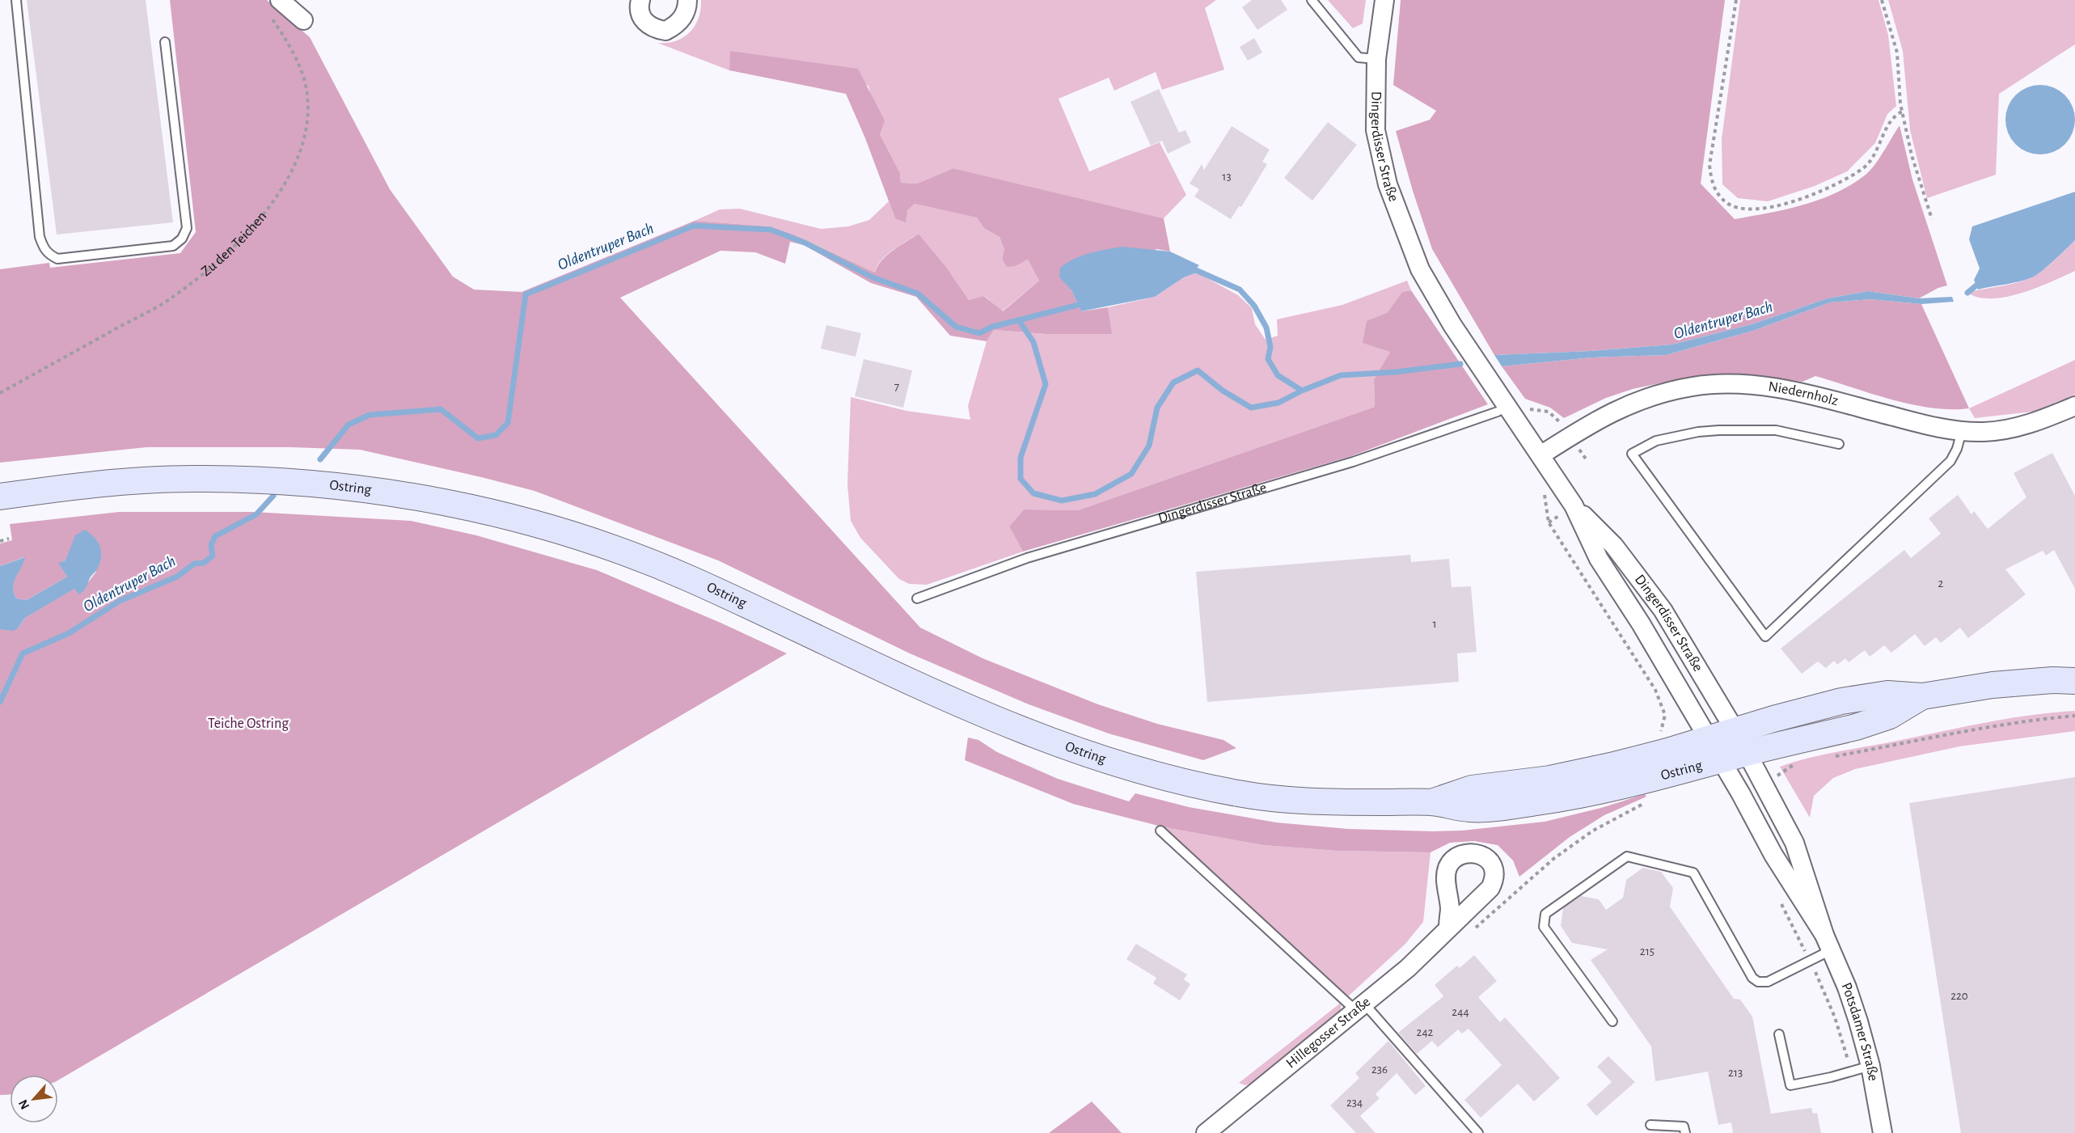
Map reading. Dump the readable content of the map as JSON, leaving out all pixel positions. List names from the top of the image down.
{
  "streets": {
    "main road": ["Ostring"],
    "street": [
      "Dingerdisser Straße",
      "Niedernholz",
      "Hillegosser Straße",
      "Potsdamer Straße"
    ],
    "path": ["Zu den Teichen"]
  },
  "crossings": [
    ["Dingerdisser Straße", "Niedernholz"],
    ["Dingerdisser Straße", "Ostring"],
    ["Dingerdisser Straße", "Potsdamer Straße"],
    ["Ostring", "Potsdamer Straße"]
  ],
  "water": ["Oldentruper Bach"],
  "parks": ["Teiche Ostring"],
  "house_numbers": [
    "13",
    "7",
    "2",
    "1",
    "215",
    "220",
    "244",
    "242",
    "236",
    "213",
    "234"
  ],
  "north": "bottom left"
}
